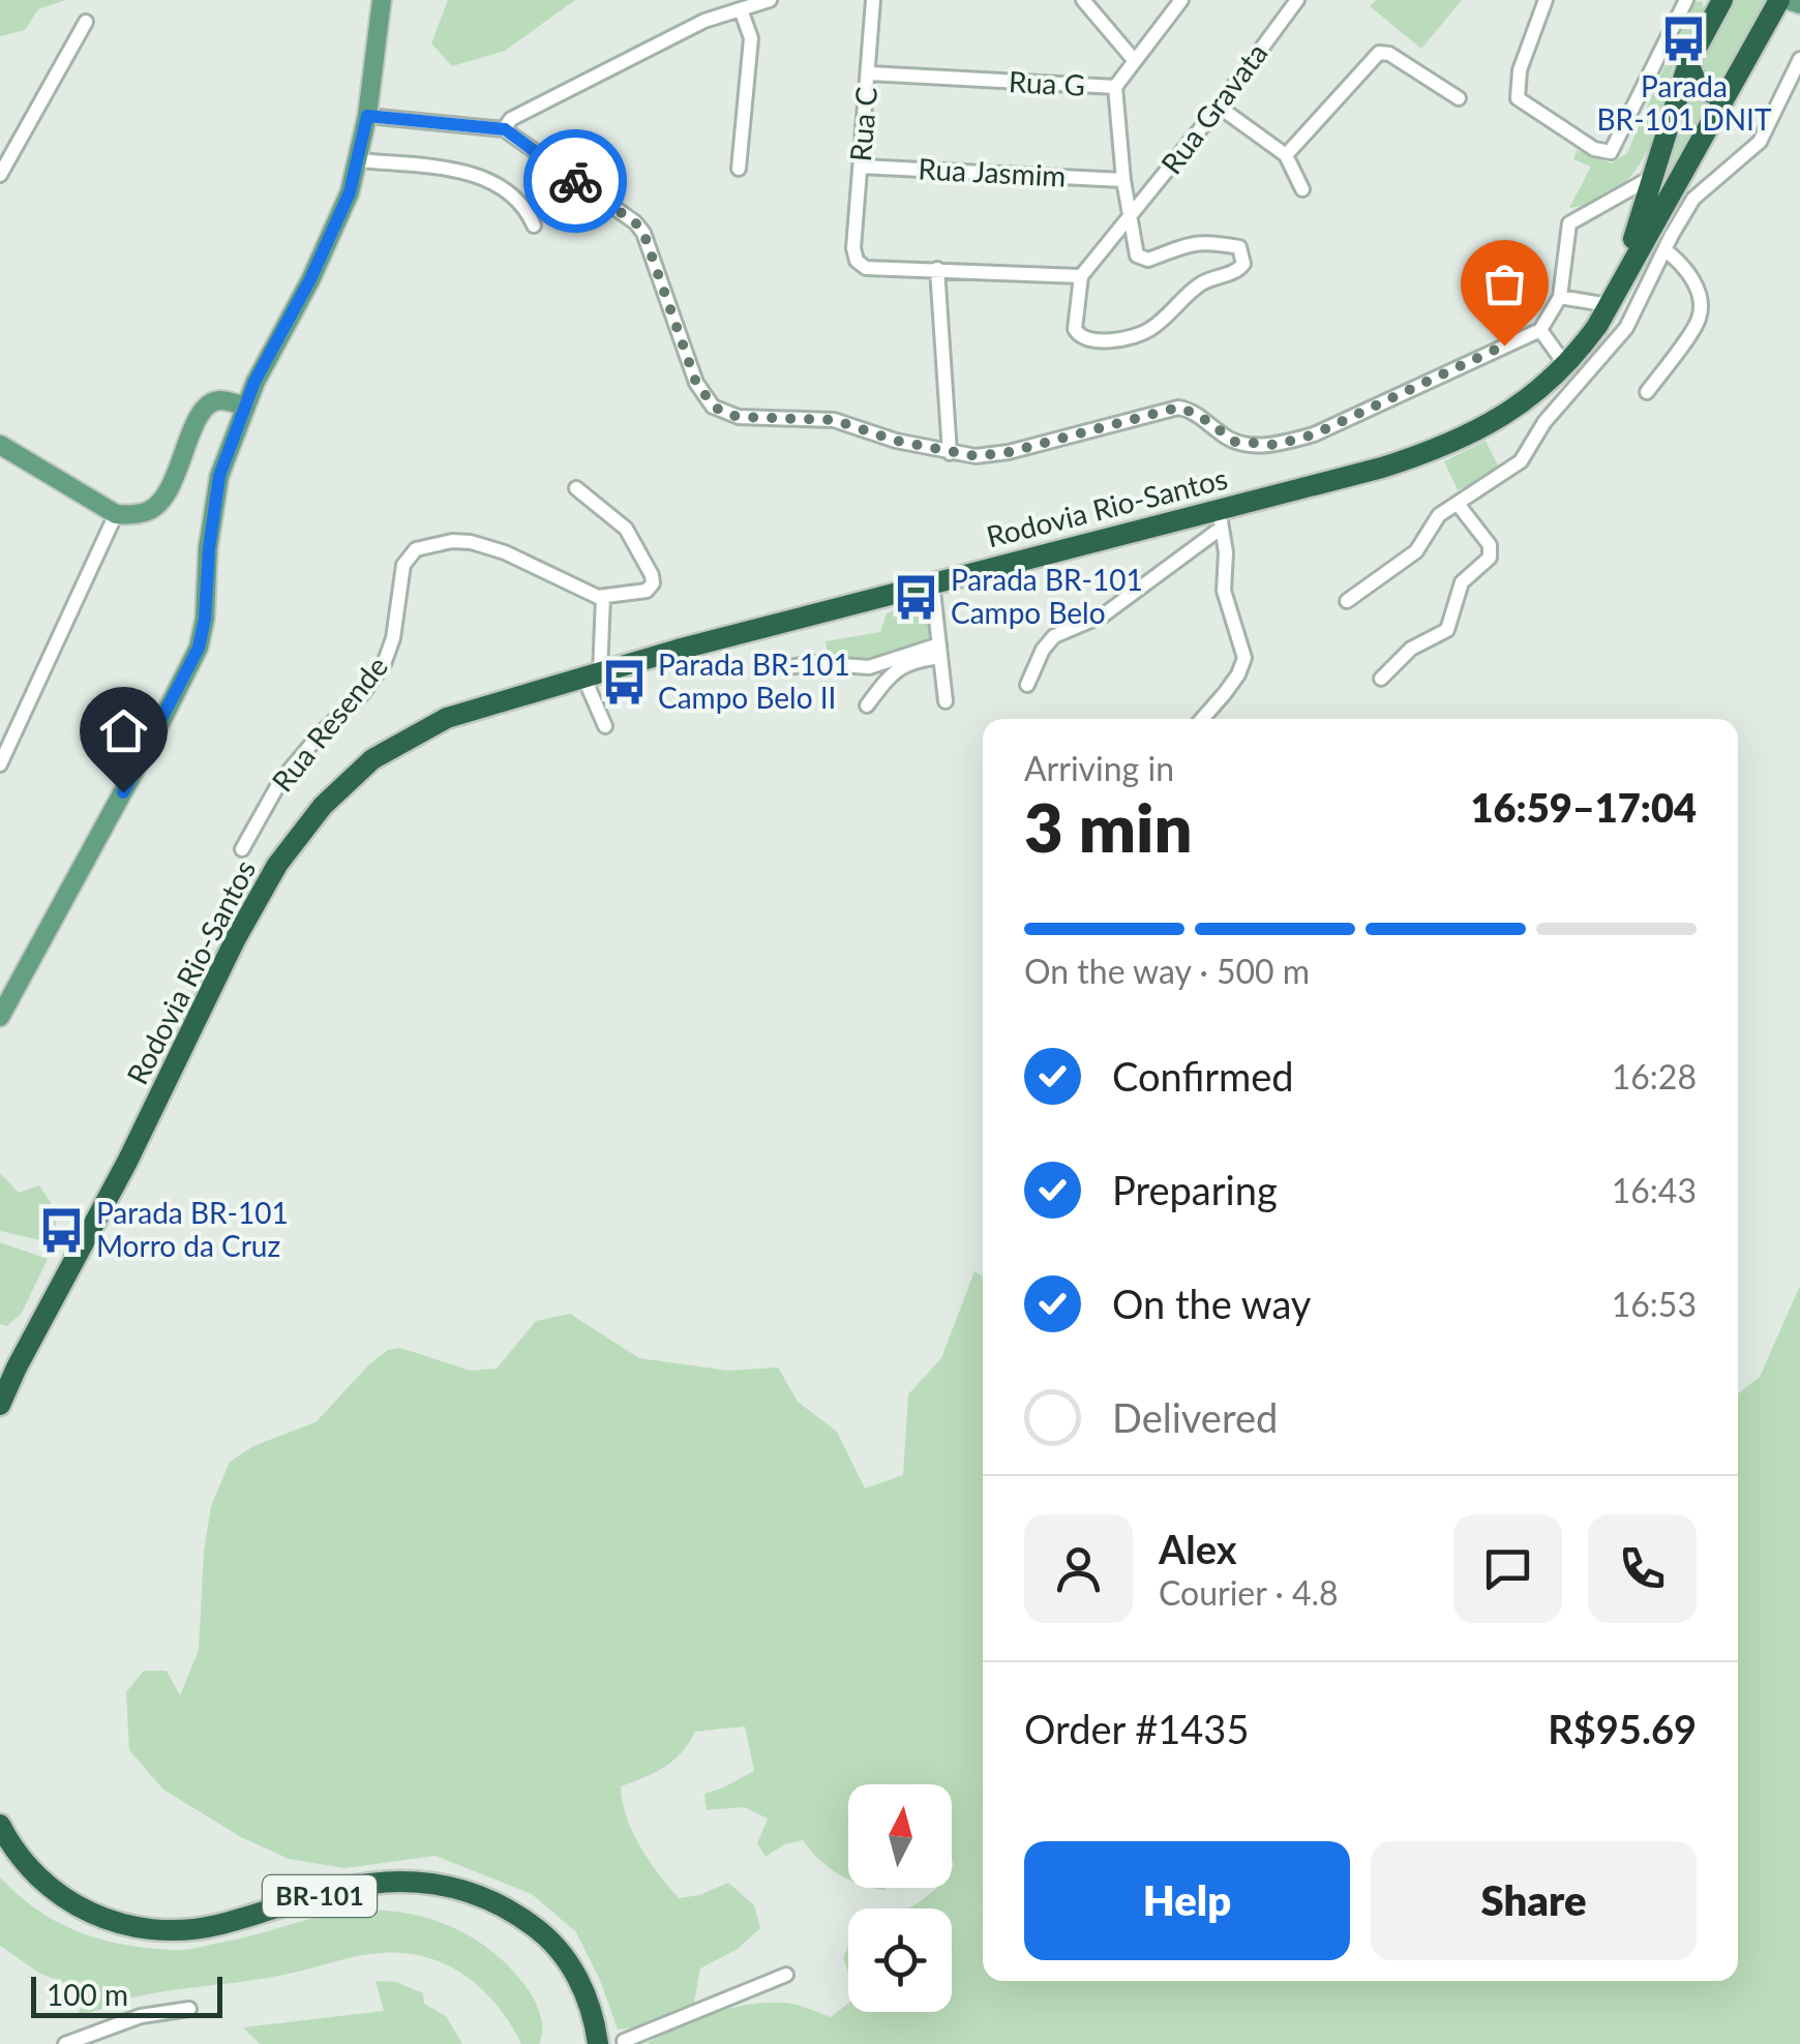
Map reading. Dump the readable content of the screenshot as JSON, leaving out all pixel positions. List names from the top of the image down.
{
  "streets": {
    "highway": ["Rodovia Rio-Santos", "BR-101"],
    "street": [
      "Rua G",
      "Rua Gravata",
      "Rua C",
      "Rua Jasmim",
      "Rua Resende"
    ]
  },
  "crossings": [
    ["Rua G", "Rua C"],
    ["Rua C", "Rua Jasmim"]
  ],
  "places": {
    "bus stop": [
      "Parada BR-101 DNIT",
      "Parada BR-101 Campo Belo",
      "Parada BR-101 Campo Belo II",
      "Parada BR-101 Morro da Cruz"
    ]
  },
  "scale_bar": "100 m",
  "north": "top",
  "page": {
    "heading": ["3 min", "Arriving in", "16:59–17:04"],
    "panel": [
      "Alex",
      "Courier · 4.8",
      "Order #1435",
      "R$95.69"
    ],
    "bar": "On the way · 500 m",
    "list": [
      ["Confirmed", "16:28"],
      ["Preparing", "16:43"],
      ["On the way", "16:53"],
      "Delivered"
    ],
    "buttons": ["Help", "Share"],
    "scale": "100 m"
  }
}
